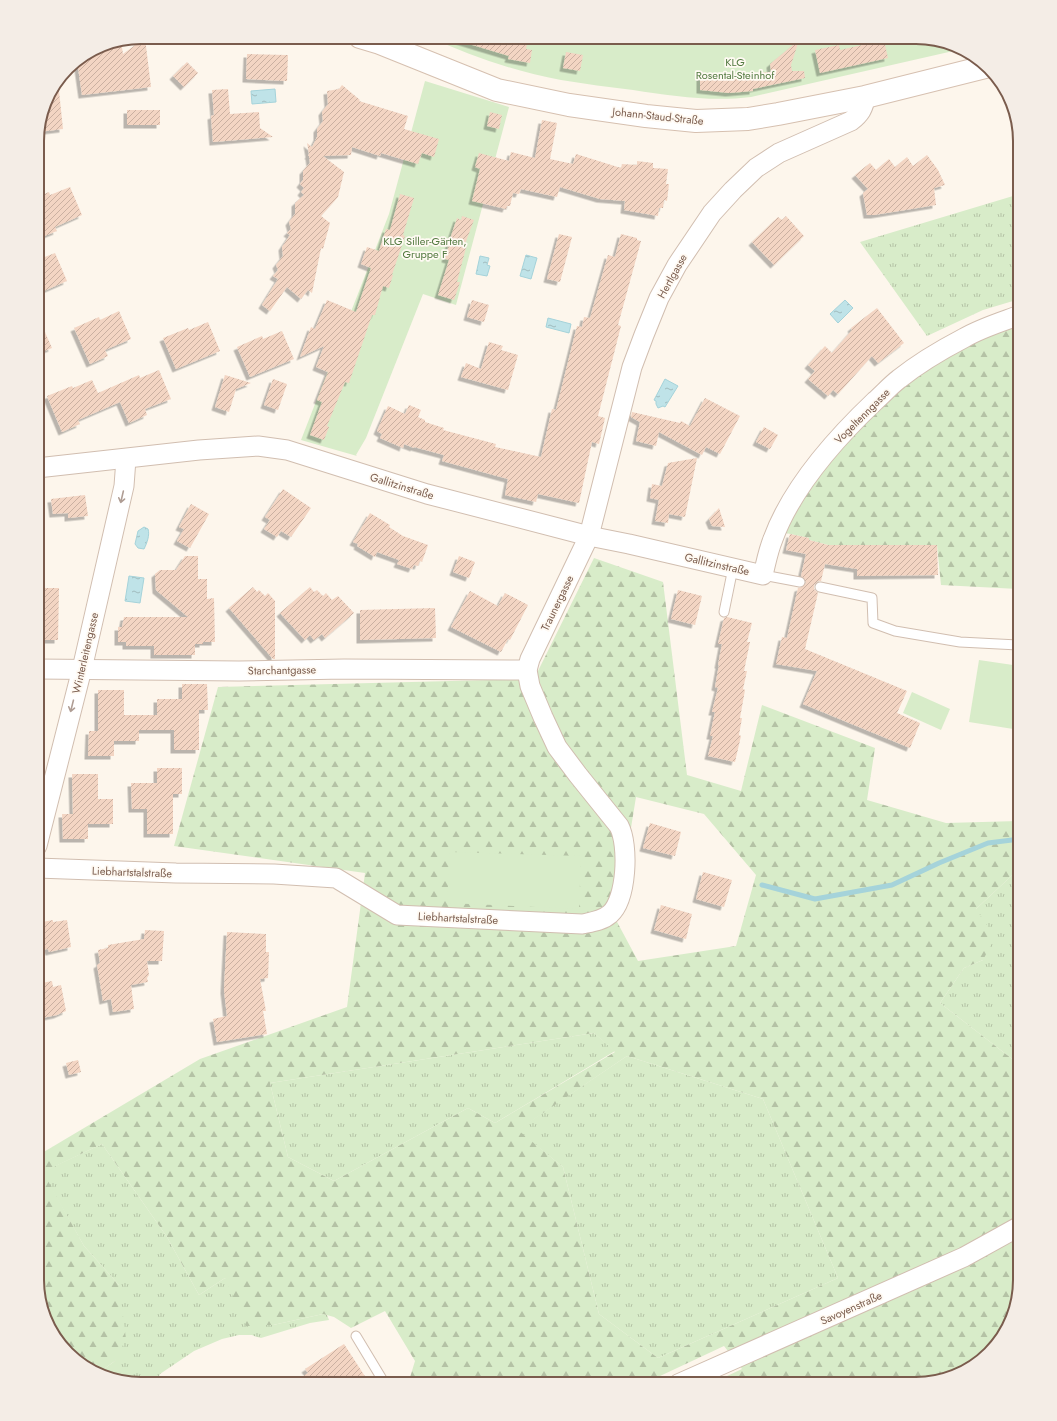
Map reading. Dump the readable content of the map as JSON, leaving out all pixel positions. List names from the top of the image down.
{
  "streets": {
    "street": [
      "Johann-Staud-Straße",
      "Hertlgasse",
      "Vogeltenngasse",
      "Gallitzinstraße",
      "Traunergasse",
      "Winterleitengasse",
      "Starchantgasse",
      "Liebhartstalstraße",
      "Savoyenstraße"
    ]
  },
  "crossings": [
    ["Johann-Staud-Straße", "Hertlgasse"],
    ["Hertlgasse", "Gallitzinstraße"],
    ["Hertlgasse", "Traunergasse"],
    ["Vogeltenngasse", "Gallitzinstraße"],
    ["Gallitzinstraße", "Traunergasse"],
    ["Gallitzinstraße", "Winterleitengasse"],
    ["Traunergasse", "Starchantgasse"],
    ["Traunergasse", "Liebhartstalstraße"],
    ["Winterleitengasse", "Starchantgasse"],
    ["Starchantgasse", "Liebhartstalstraße"]
  ],
  "one_way": ["Winterleitengasse"],
  "parks": ["KLG Rosental-Steinhof", "KLG Siller-Gärten, Gruppe F"]
}
